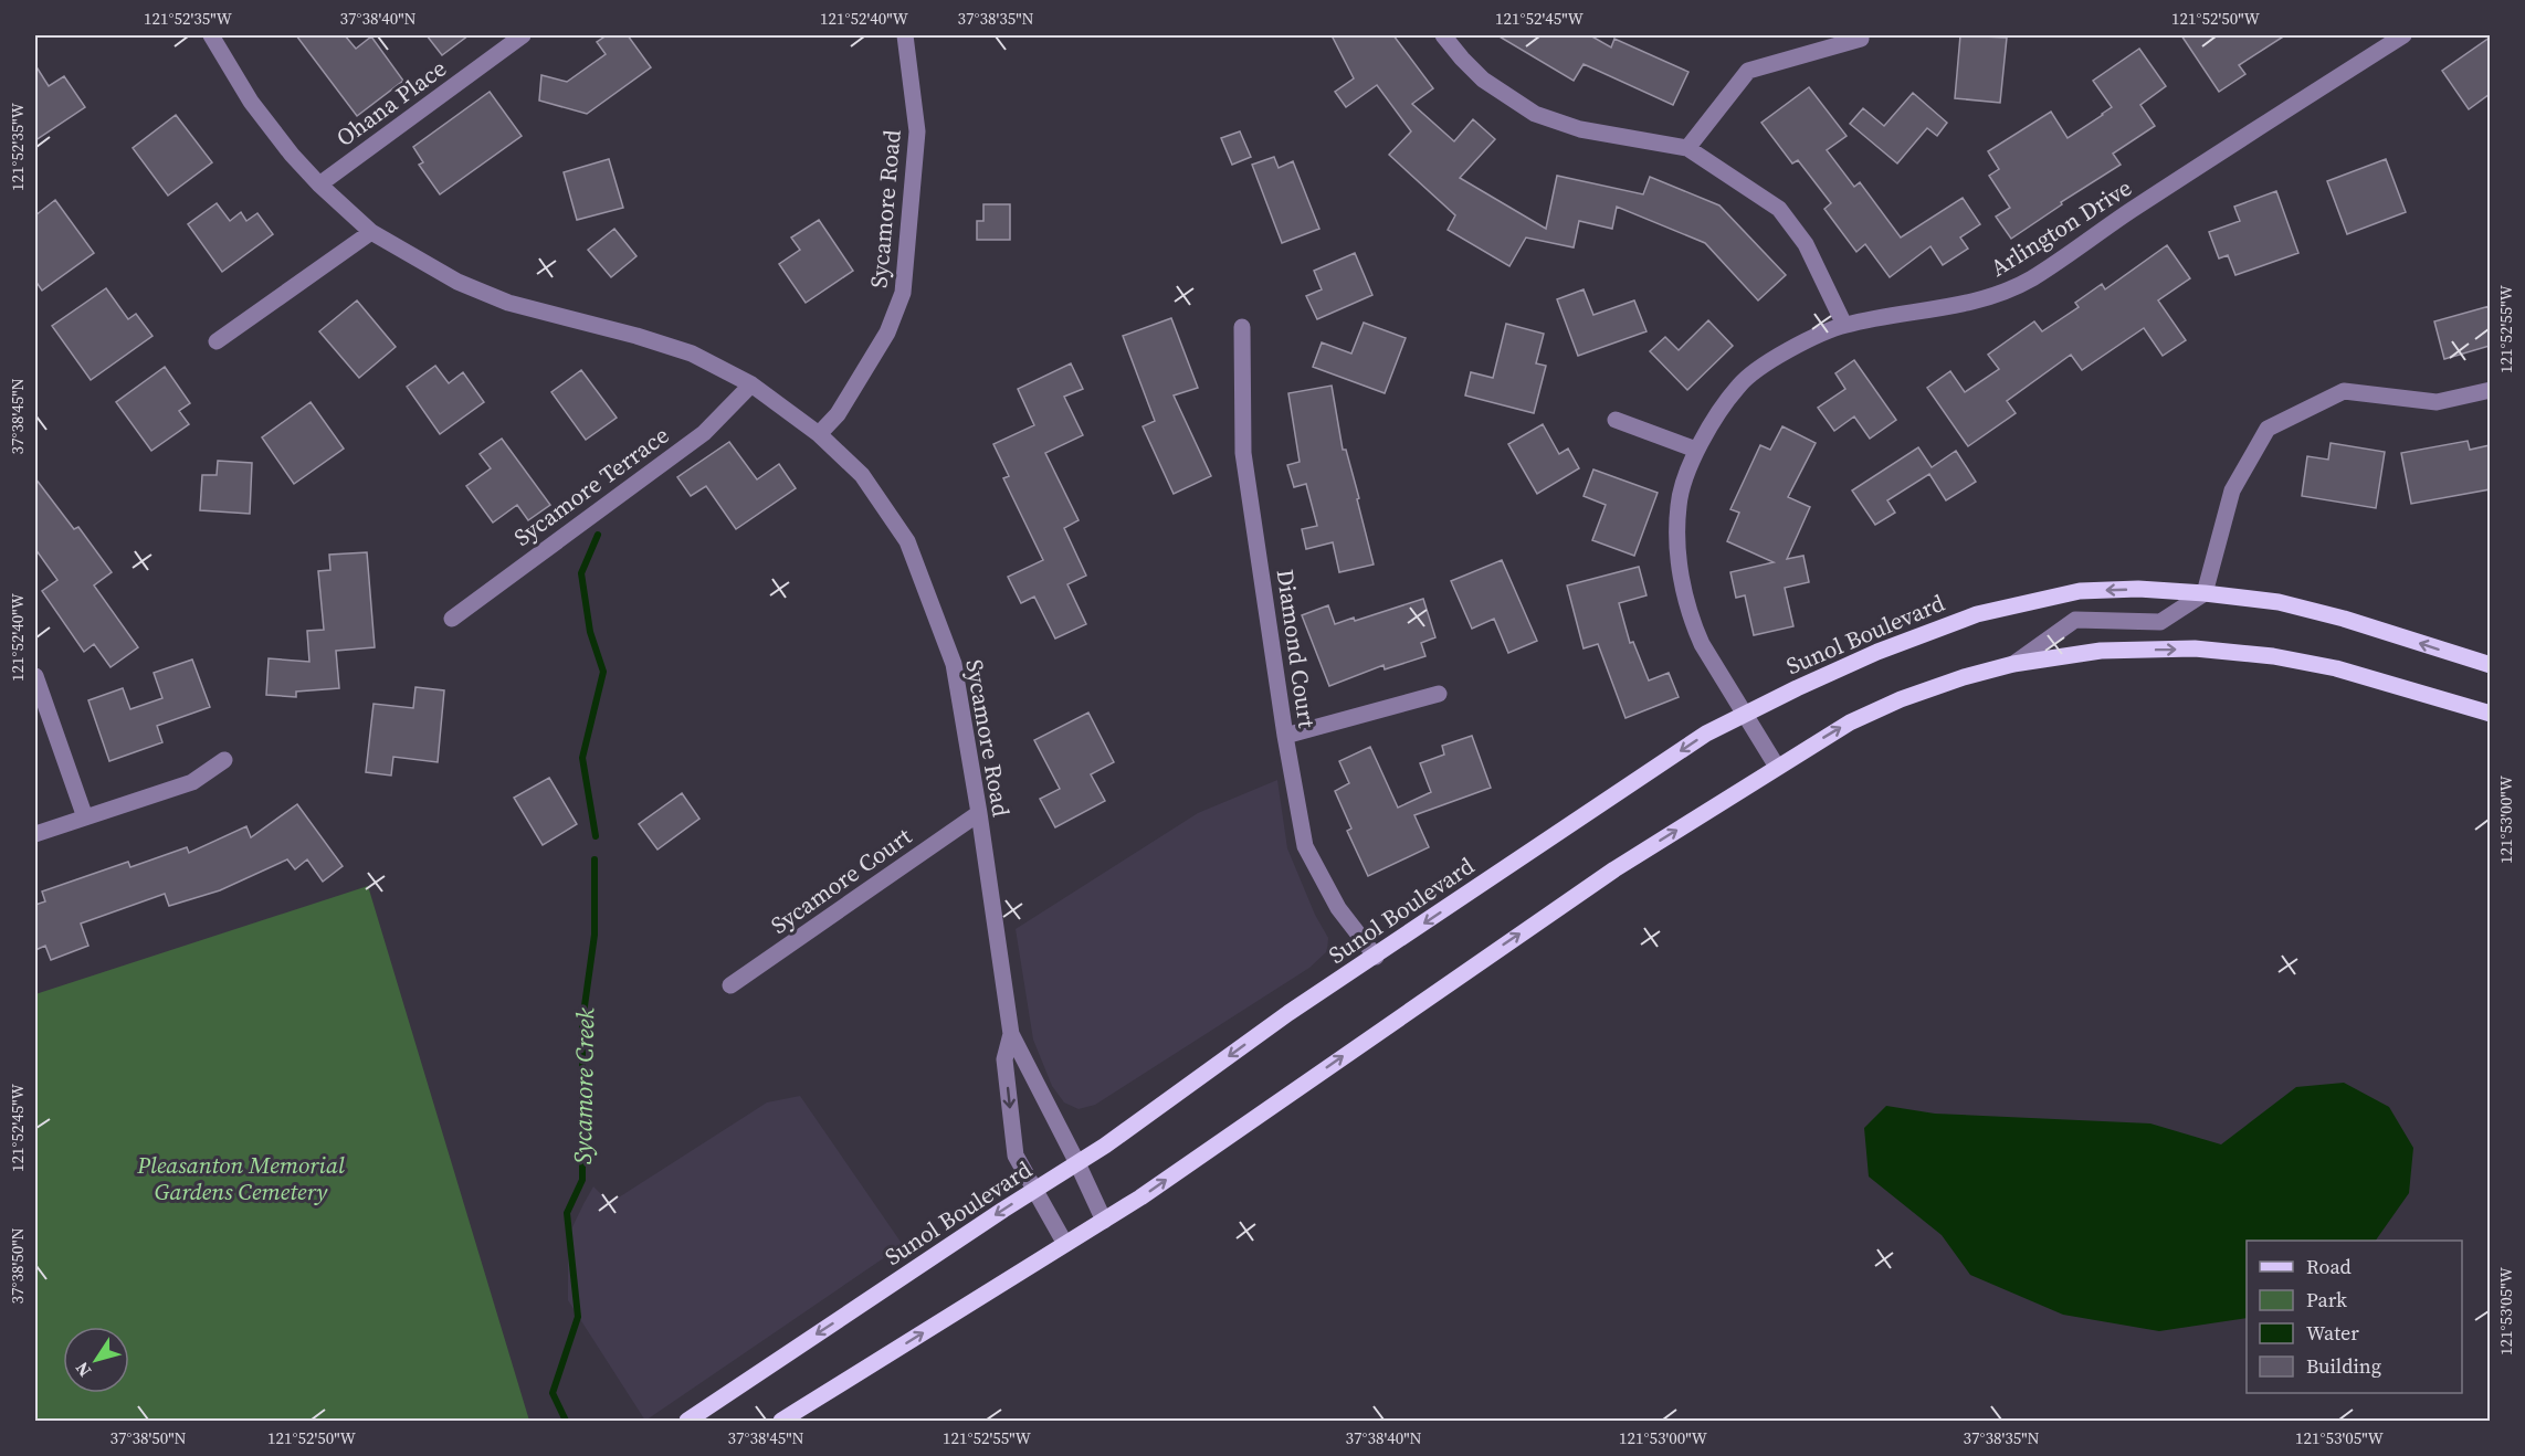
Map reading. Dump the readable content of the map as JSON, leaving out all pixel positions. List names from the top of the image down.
{
  "streets": {
    "main road": ["Sunol Boulevard"],
    "street": [
      "Ohana Place",
      "Sycamore Road",
      "Arlington Drive",
      "Sycamore Terrace",
      "Diamond Court",
      "Sycamore Court"
    ]
  },
  "crossings": [
    ["Sycamore Road", "Sunol Boulevard"],
    ["Sycamore Road", "Sycamore Court"],
    ["Arlington Drive", "Sunol Boulevard"],
    ["Sunol Boulevard", "Diamond Court"]
  ],
  "water": ["Sycamore Creek"],
  "parks": ["Pleasanton Memorial Gardens Cemetery"],
  "legend": [
    "Road",
    "Park",
    "Water",
    "Building"
  ],
  "north": "bottom left",
  "coordinates": [
    "121°52'35\"W",
    "37°38'40\"N",
    "121°52'40\"W",
    "37°38'35\"N",
    "121°52'45\"W",
    "121°52'50\"W",
    "121°52'55\"W",
    "37°38'45\"N",
    "121°53'00\"W",
    "37°38'50\"N",
    "121°53'05\"W"
  ]
}
